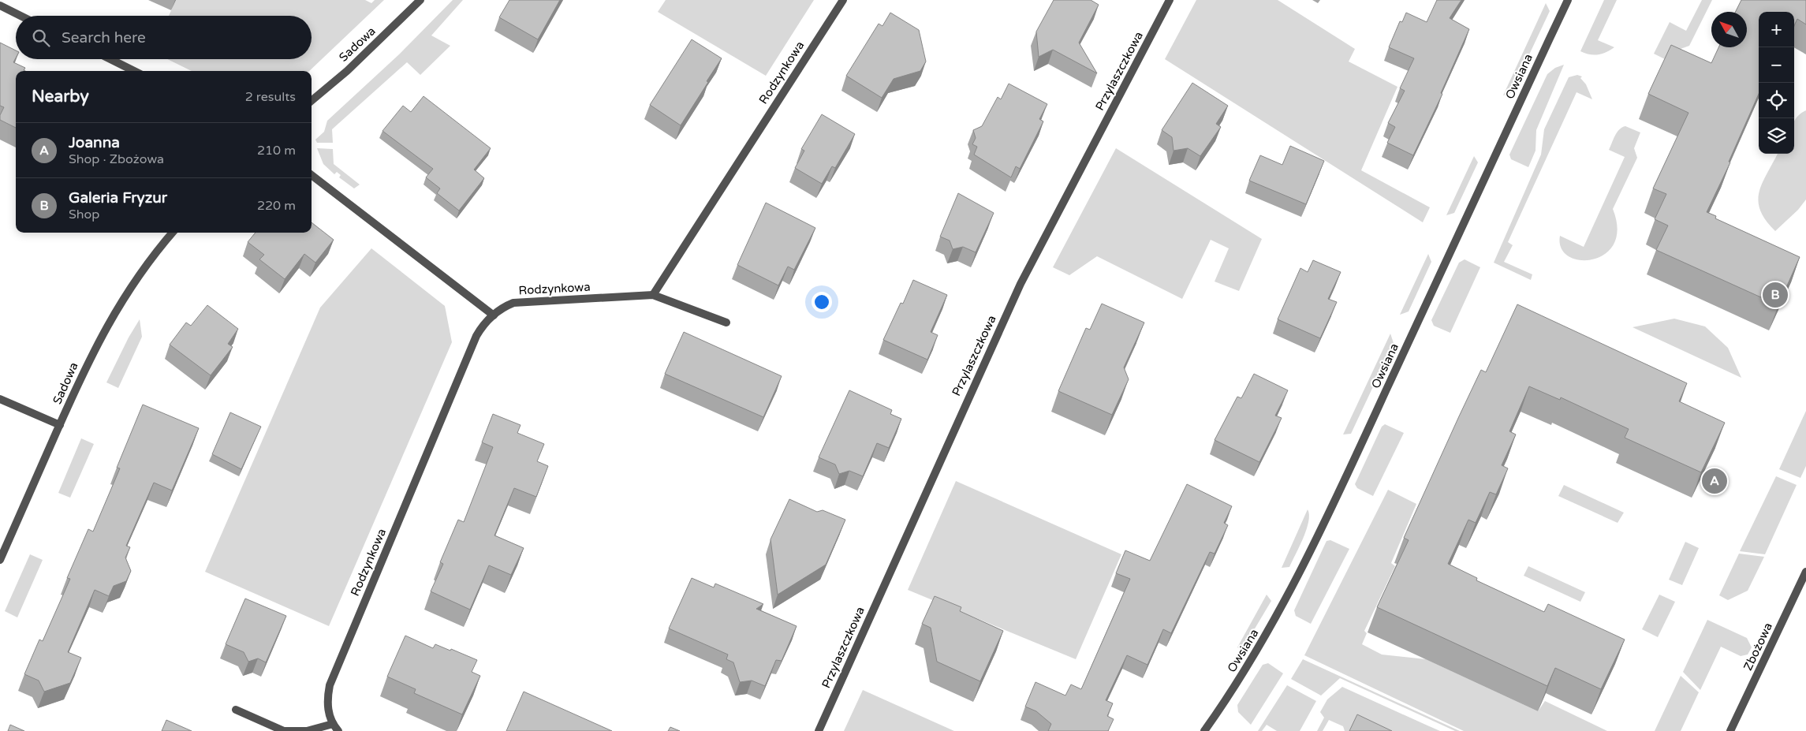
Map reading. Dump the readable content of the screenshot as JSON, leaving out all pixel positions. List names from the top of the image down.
{
  "streets": {
    "street": [
      "Sadowa",
      "Przylaszczkowa",
      "Rodzynkowa",
      "Owsiana",
      "Zbożowa"
    ]
  },
  "north": "top left",
  "page": {
    "map_buttons": ["+", "−"],
    "search": "Search here",
    "heading": ["Nearby", "2 results"],
    "list": [
      {
        "mark": "A",
        "name": "Joanna",
        "note": "Shop · Zbożowa",
        "value": "210 m"
      },
      {
        "mark": "B",
        "name": "Galeria Fryzur",
        "note": "Shop",
        "value": "220 m"
      }
    ],
    "pins": ["B", "A"]
  }
}
